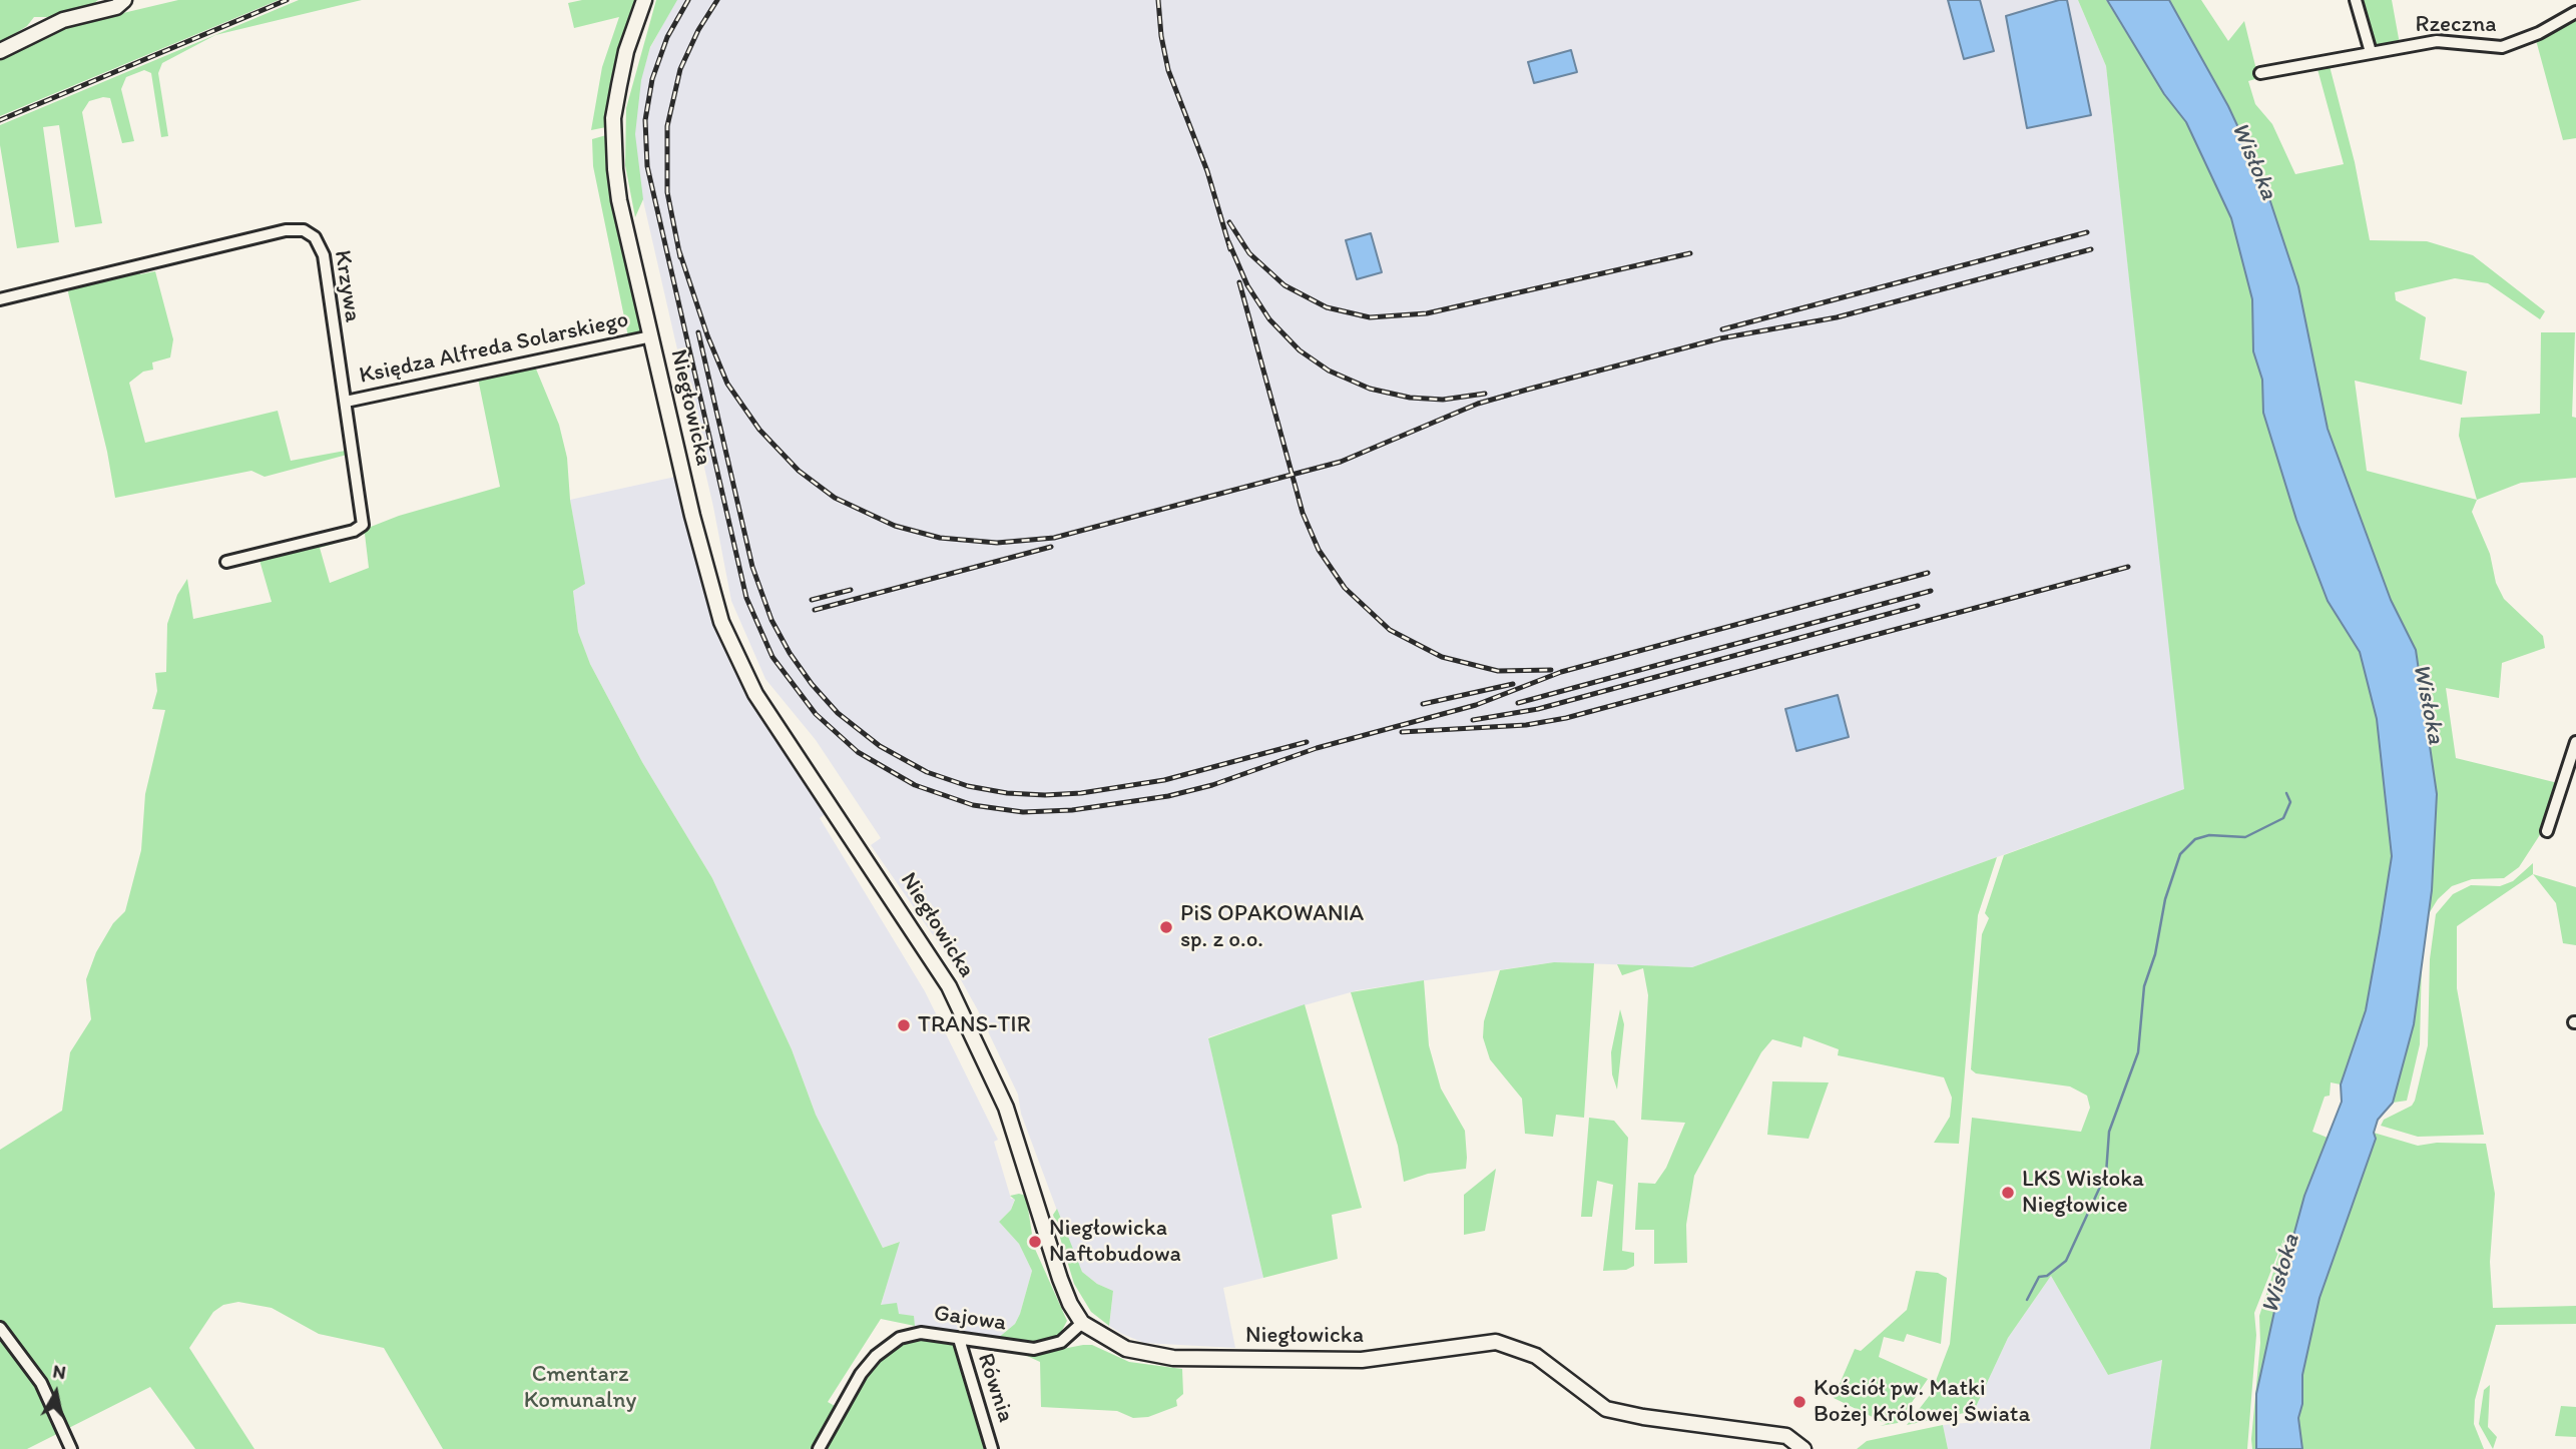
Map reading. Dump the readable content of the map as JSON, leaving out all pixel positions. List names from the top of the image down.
{
  "streets": {
    "street": [
      "Rzeczna",
      "Krzywa",
      "Księdza Alfreda Solarskiego",
      "Niegłowicka",
      "Gajowa",
      "Równia"
    ]
  },
  "crossings": [
    ["Krzywa", "Księdza Alfreda Solarskiego"],
    ["Księdza Alfreda Solarskiego", "Niegłowicka"],
    ["Niegłowicka", "Gajowa"],
    ["Gajowa", "Równia"]
  ],
  "water": ["Wisłoka"],
  "parks": ["Cmentarz Komunalny"],
  "places": [
    "PiS OPAKOWANIA sp. z o.o.",
    "TRANS-TIR",
    "LKS Wisłoka Niegłowice",
    "Niegłowicka Naftobudowa",
    "Kościół pw. Matki Bożej Królowej Świata"
  ],
  "north": "top"
}
